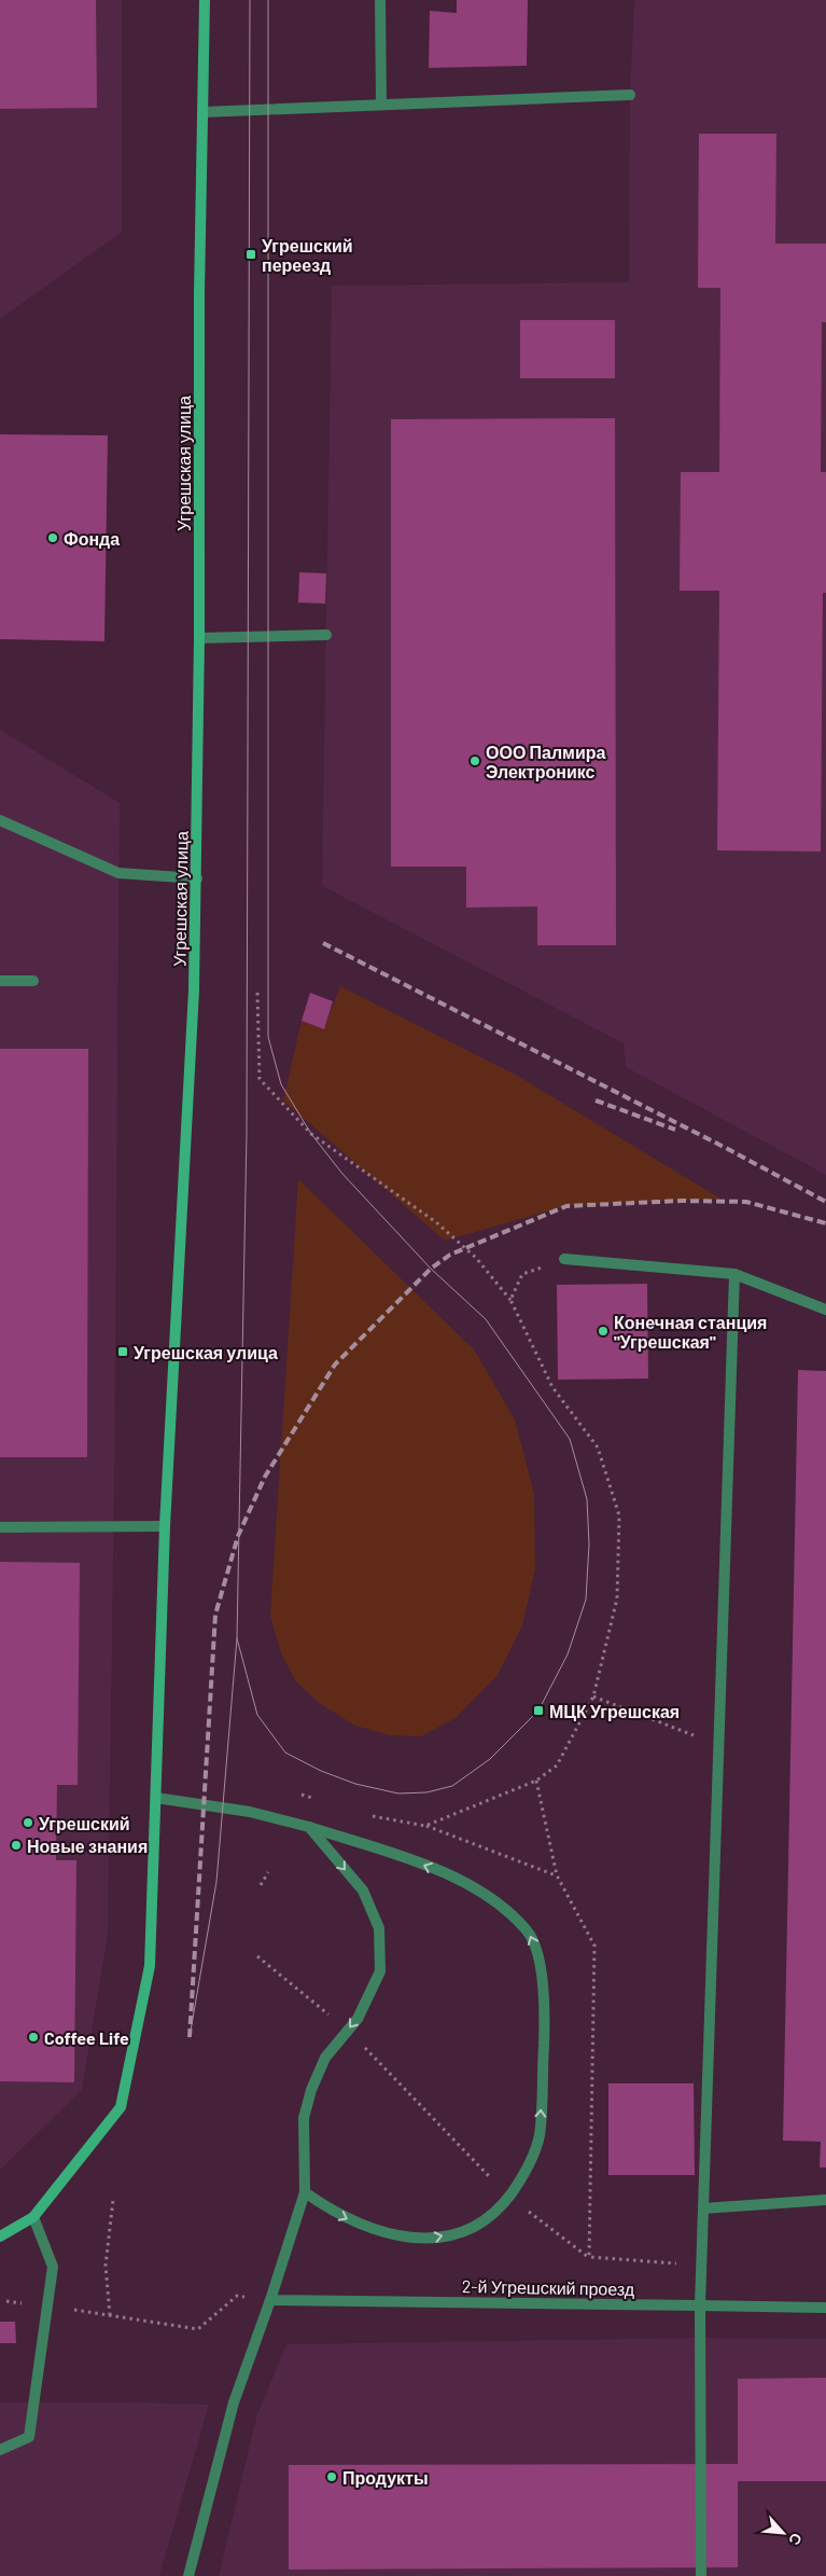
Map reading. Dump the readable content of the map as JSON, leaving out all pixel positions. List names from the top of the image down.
{
  "streets": {
    "street": ["Угрешская улица", "2-й Угрешский проезд"]
  },
  "places": {
    "transit": ["Угрешский переезд", "Угрешская улица", "МЦК Угрешская"],
    "other": [
      "Фонда",
      "ООО Палмира Электроникс",
      "Конечная станция \"Угрешская\"",
      "Угрешский",
      "Новые знания",
      "Coffee Life",
      "Продукты"
    ]
  },
  "north": "bottom right"
}
